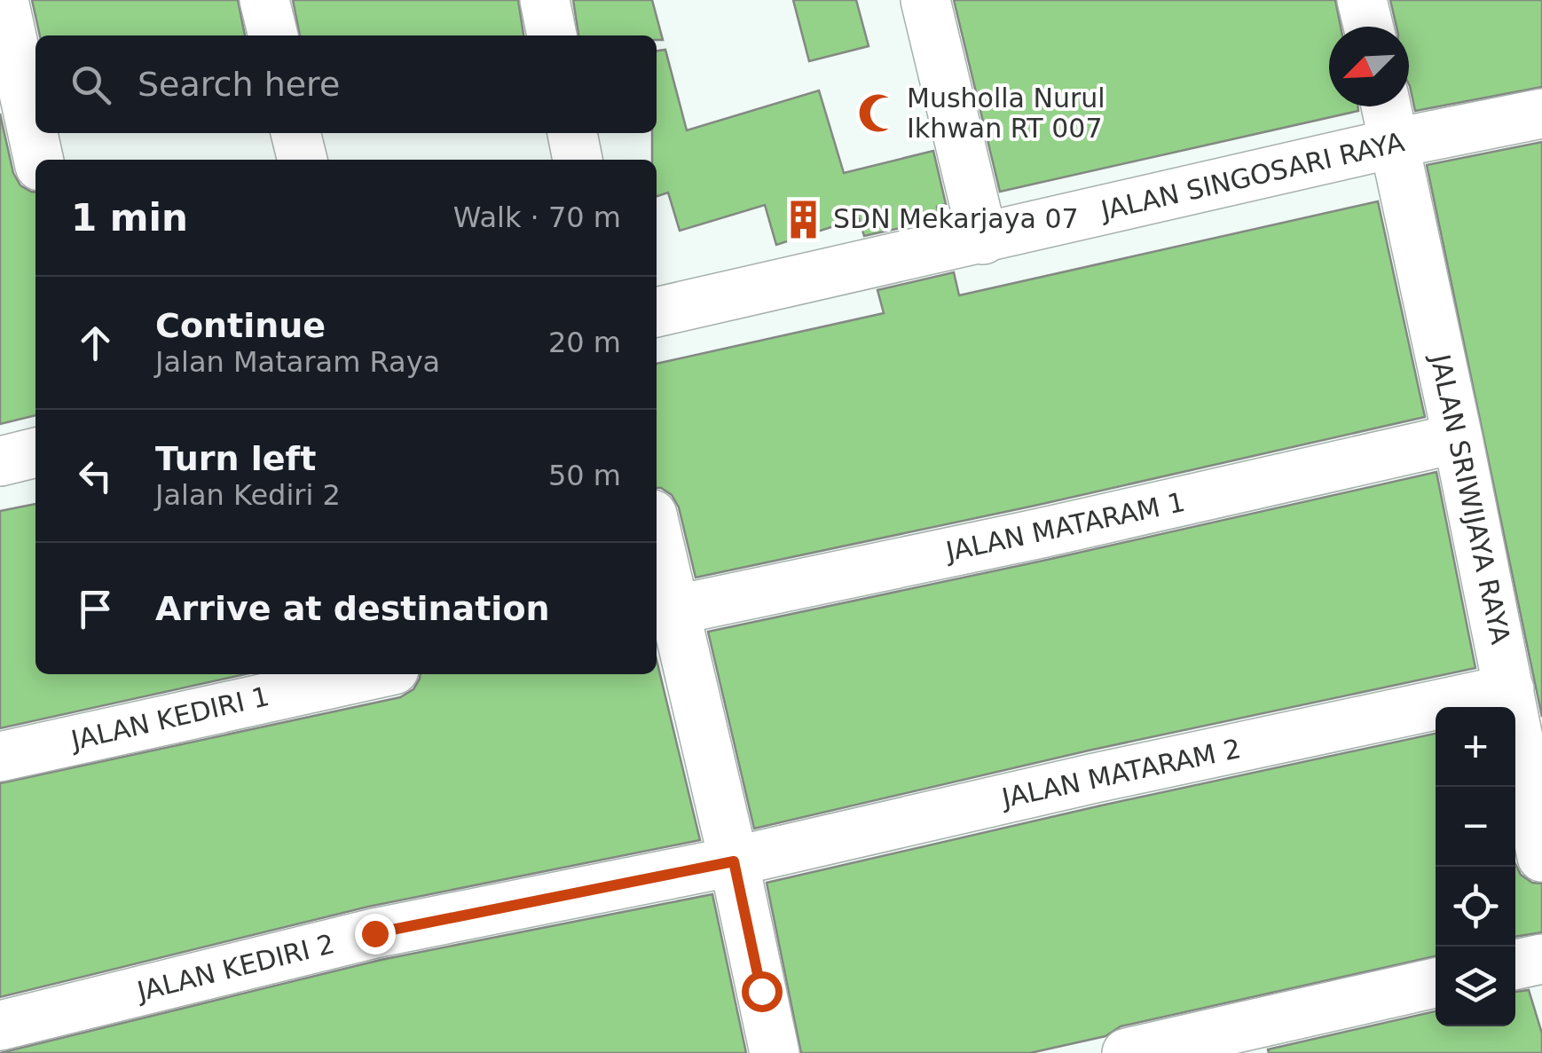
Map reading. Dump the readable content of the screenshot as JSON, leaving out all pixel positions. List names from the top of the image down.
{
  "streets": {
    "street": [
      "JALAN SINGOSARI RAYA",
      "JALAN SRIWIJAYA RAYA",
      "JALAN MATARAM 1",
      "JALAN KEDIRI 1",
      "JALAN MATARAM 2",
      "JALAN KEDIRI 2"
    ]
  },
  "crossings": [
    ["JALAN SINGOSARI RAYA", "JALAN SRIWIJAYA RAYA"],
    ["JALAN SRIWIJAYA RAYA", "JALAN MATARAM 1"],
    ["JALAN SRIWIJAYA RAYA", "JALAN MATARAM 2"],
    ["JALAN MATARAM 2", "JALAN KEDIRI 2"]
  ],
  "places": {
    "mosque": ["Musholla Nurul Ikhwan RT 007"],
    "building": ["SDN Mekarjaya 07"]
  },
  "north": "bottom left",
  "page": {
    "search": "Search here",
    "heading": ["1 min", "Walk · 70 m"],
    "list": [
      ["Continue", "Jalan Mataram Raya", "20 m"],
      ["Turn left", "Jalan Kediri 2", "50 m"],
      "Arrive at destination"
    ],
    "map_buttons": ["+", "−"]
  }
}
